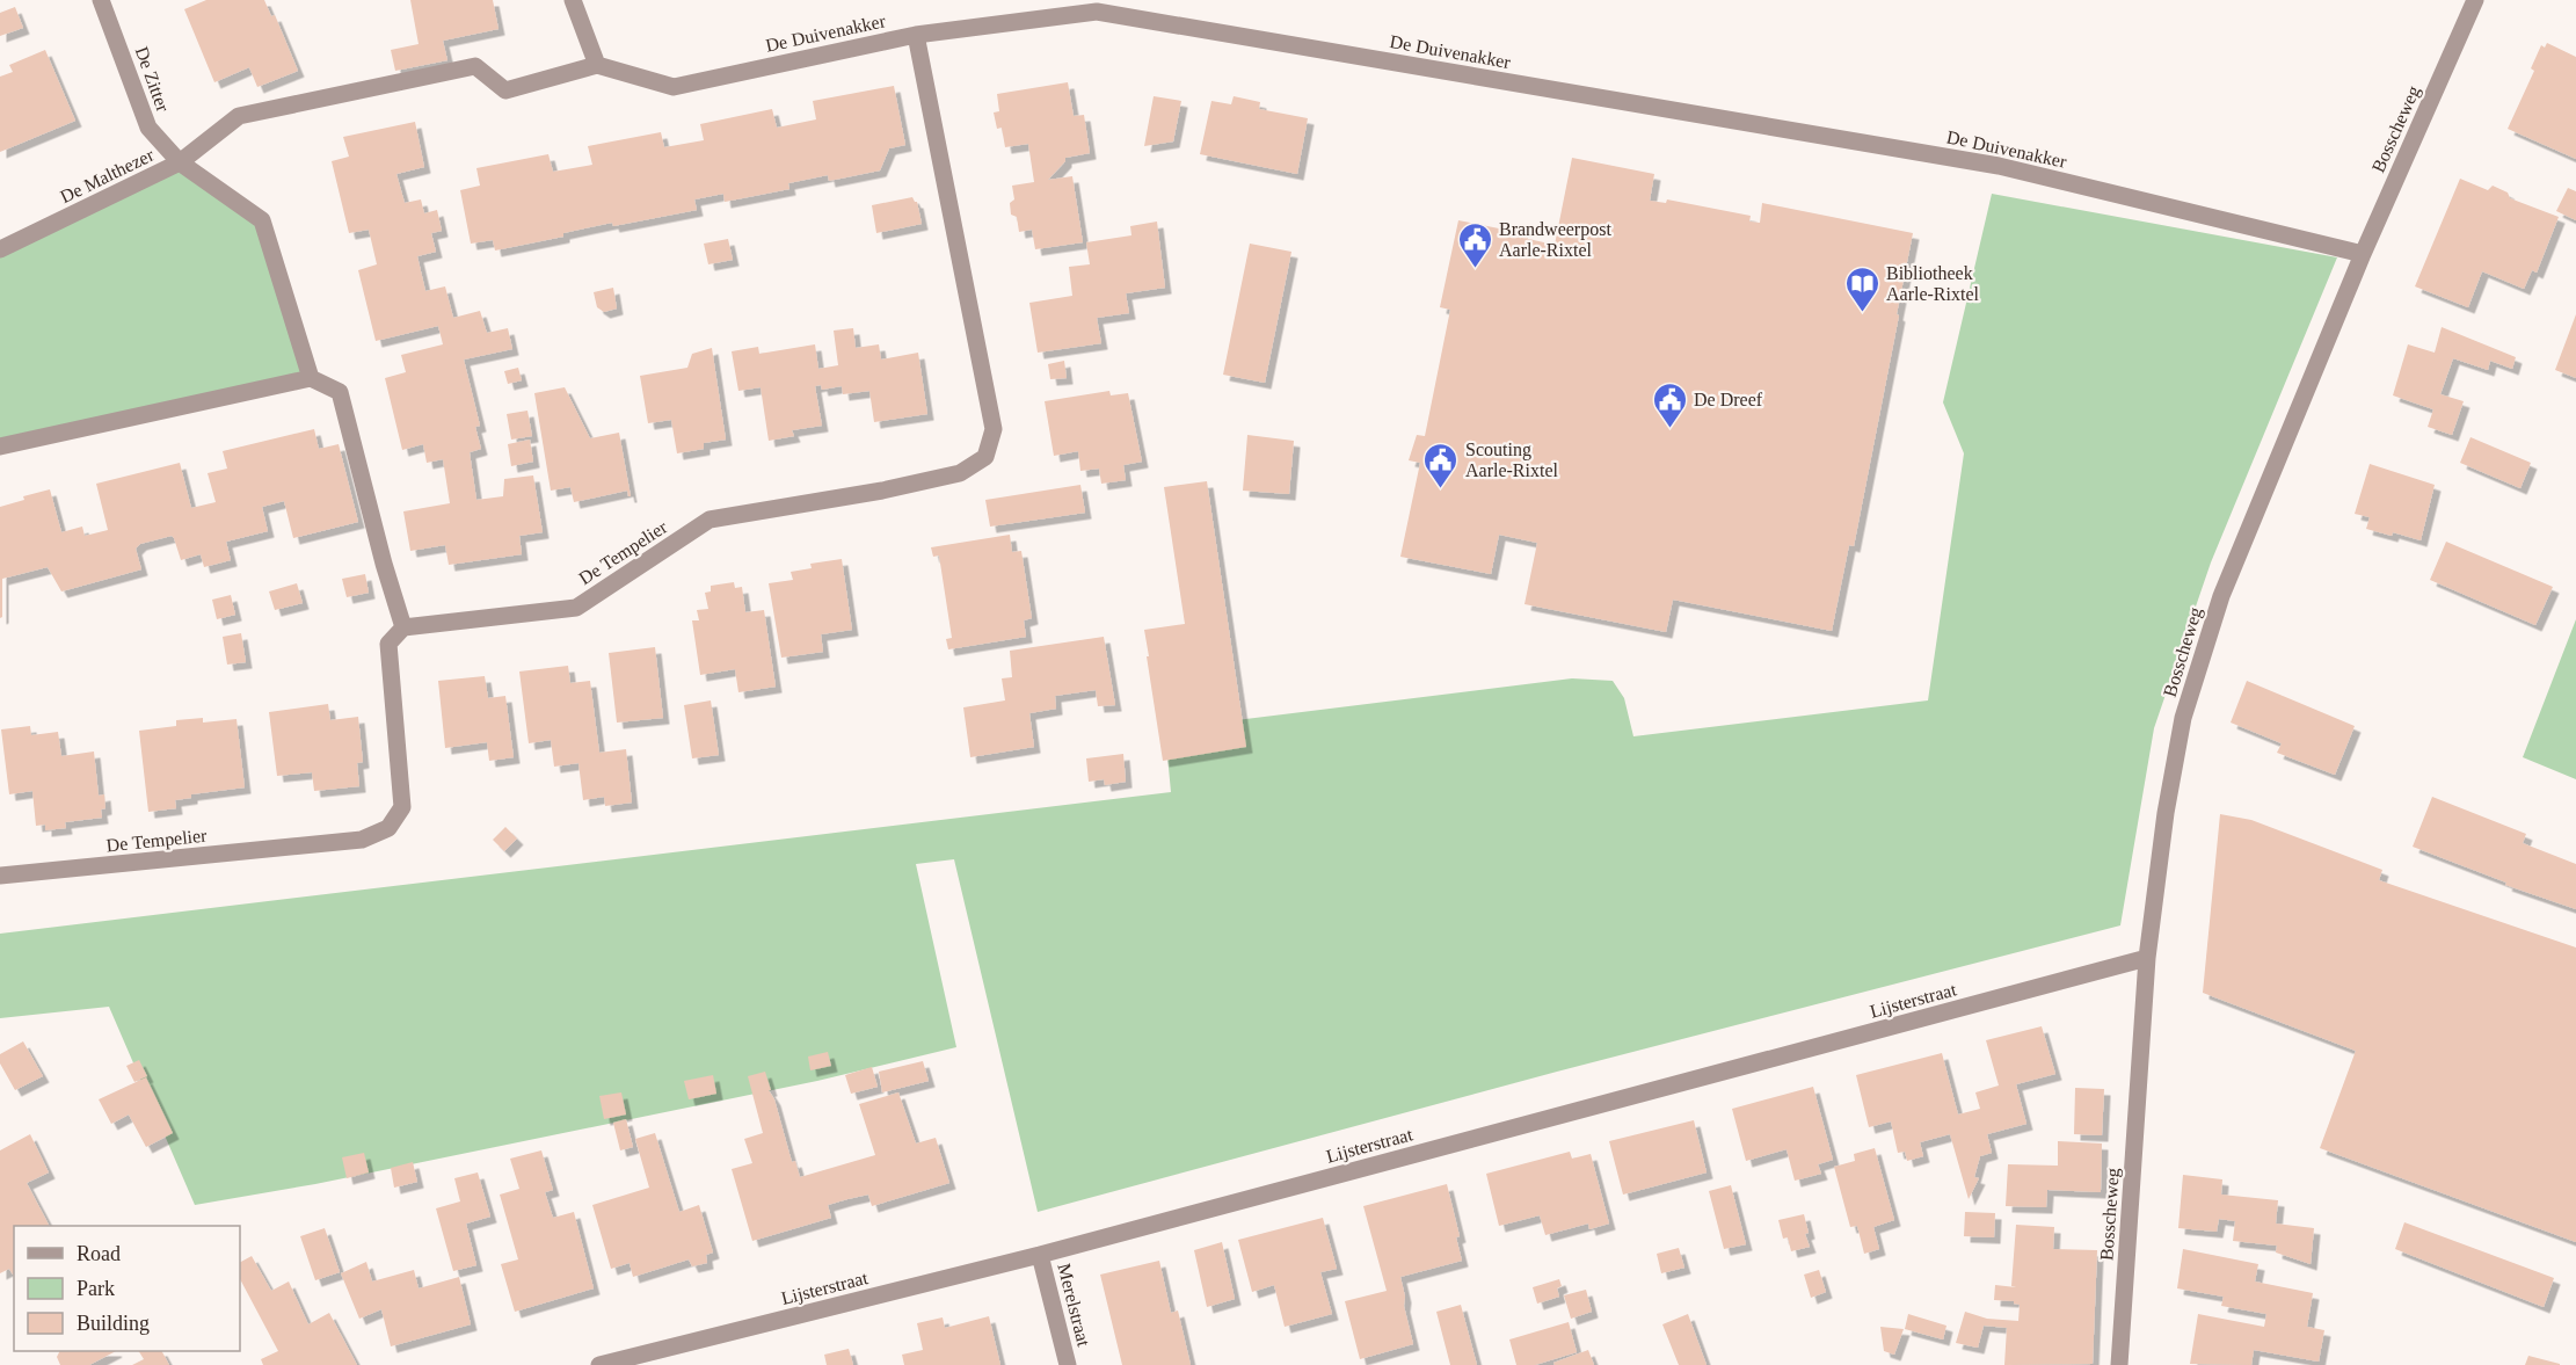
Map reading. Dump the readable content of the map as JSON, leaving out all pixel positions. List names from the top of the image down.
{
  "streets": {
    "street": [
      "De Duivenakker",
      "De Zitter",
      "Bosscheweg",
      "De Malthezer",
      "De Tempelier",
      "Lijsterstraat",
      "Merelstraat"
    ]
  },
  "crossings": [
    ["De Duivenakker", "Bosscheweg"],
    ["De Duivenakker", "De Tempelier"],
    ["De Zitter", "De Malthezer"],
    ["Bosscheweg", "Lijsterstraat"],
    ["Lijsterstraat", "Merelstraat"]
  ],
  "places": {
    "public building": ["Brandweerpost Aarle-Rixtel", "De Dreef", "Scouting Aarle-Rixtel"],
    "library": ["Bibliotheek Aarle-Rixtel"]
  },
  "legend": ["Road", "Park", "Building"]
}
